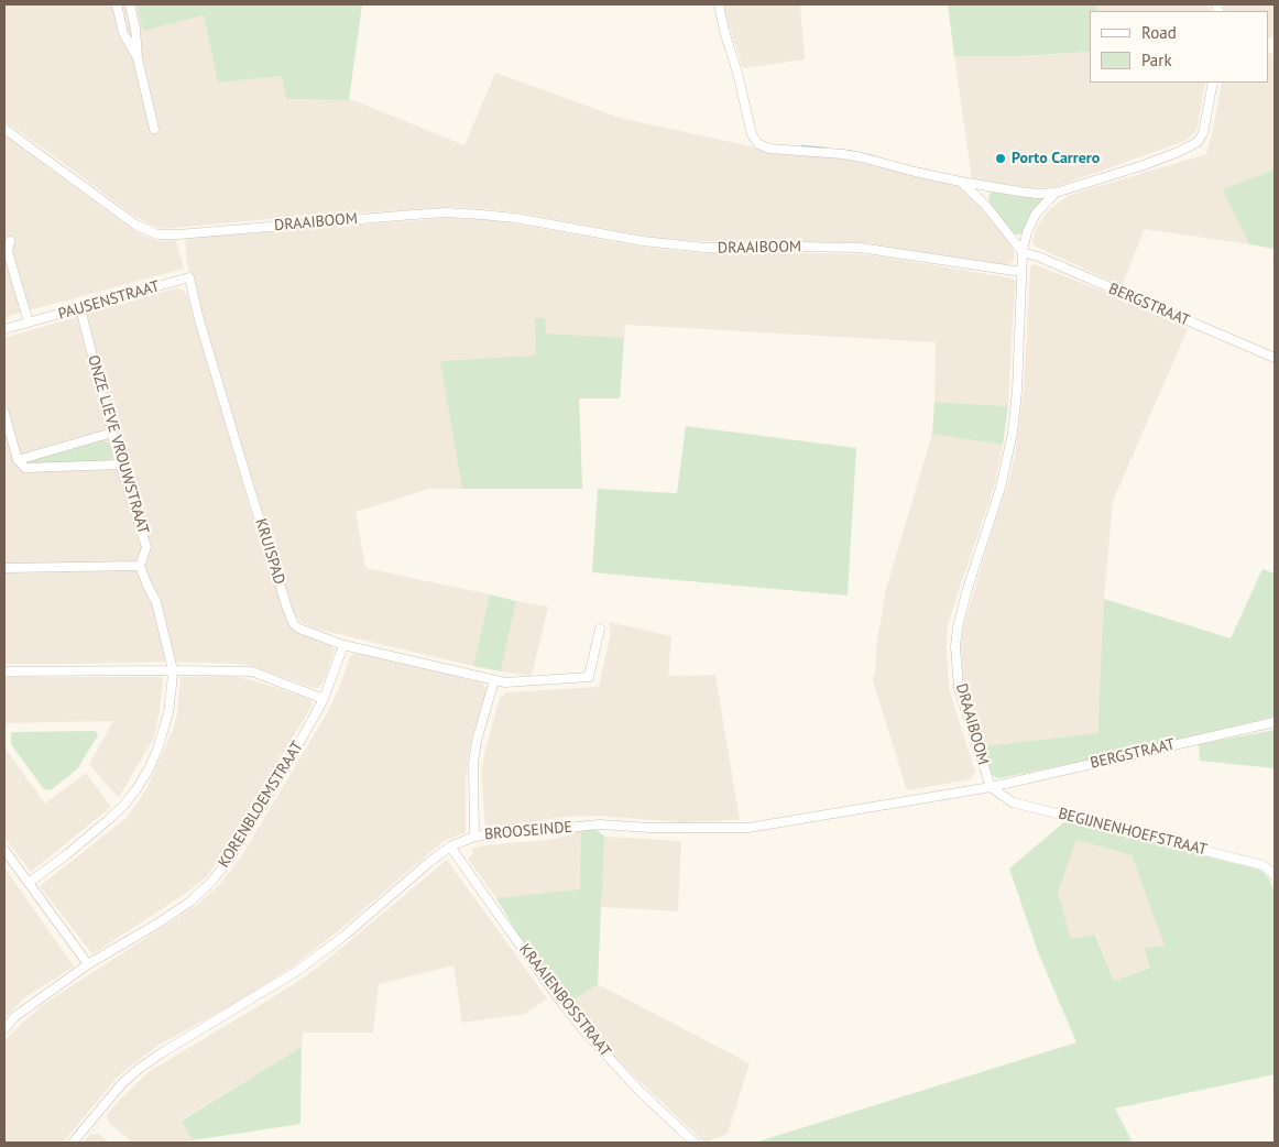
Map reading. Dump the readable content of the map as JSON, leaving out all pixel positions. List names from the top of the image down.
{
  "streets": {
    "street": [
      "DRAAIBOOM",
      "PAUSENSTRAAT",
      "BERGSTRAAT",
      "ONZE LIEVE VROUWSTRAAT",
      "KRUISPAD",
      "KORENBLOEMSTRAAT",
      "BROOSEINDE",
      "BEGIJNENHOEFSTRAAT",
      "KRAAIENBOSSTRAAT"
    ]
  },
  "crossings": [
    ["DRAAIBOOM", "BERGSTRAAT"],
    ["DRAAIBOOM", "BROOSEINDE"],
    ["DRAAIBOOM", "BEGIJNENHOEFSTRAAT"],
    ["PAUSENSTRAAT", "ONZE LIEVE VROUWSTRAAT"],
    ["PAUSENSTRAAT", "KRUISPAD"],
    ["BERGSTRAAT", "BROOSEINDE"],
    ["BERGSTRAAT", "BEGIJNENHOEFSTRAAT"],
    ["KRUISPAD", "KORENBLOEMSTRAAT"],
    ["BROOSEINDE", "BEGIJNENHOEFSTRAAT"],
    ["BROOSEINDE", "KRAAIENBOSSTRAAT"]
  ],
  "places": ["Porto Carrero"],
  "legend": ["Road", "Park"]
}
